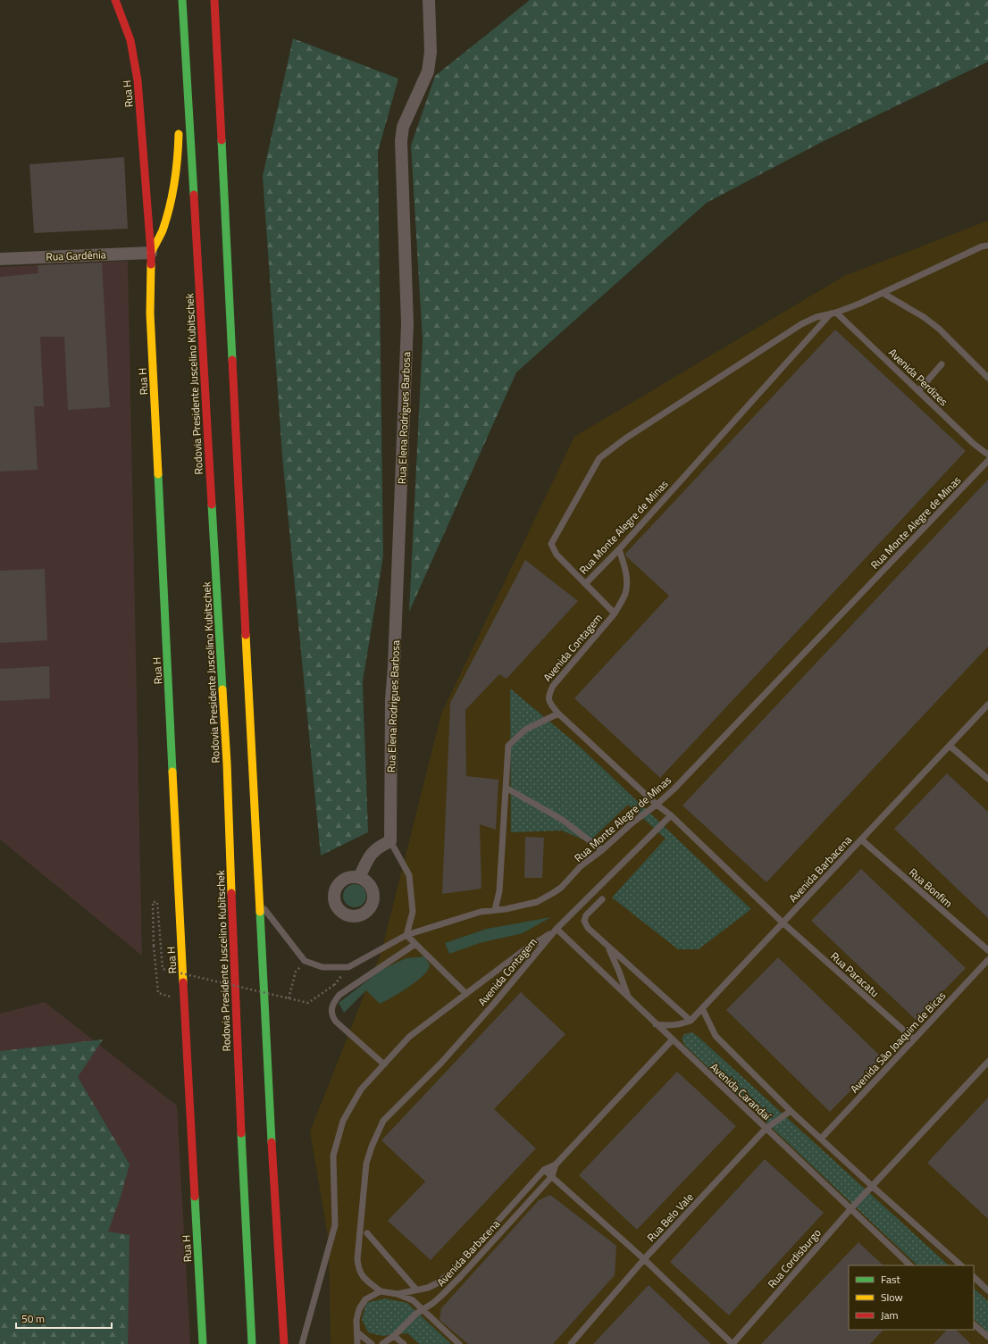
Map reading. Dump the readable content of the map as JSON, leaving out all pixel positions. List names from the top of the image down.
{
  "streets": {
    "main road": ["Rua H", "Rodovia Presidente Juscelino Kubitschek"],
    "street": ["Rua Gardênia", "Rua Elena Rodrigues Barbosa"],
    "lane": [
      "Avenida Perdizes",
      "Rua Monte Alegre de Minas",
      "Avenida Contagem",
      "Avenida Barbacena",
      "Rua Bonfim",
      "Rua Paracatu",
      "Avenida São Joaquim de Bicas",
      "Avenida Carandaí",
      "Rua Belo Vale",
      "Rua Cordisburgo"
    ]
  },
  "crossings": [
    ["Rua H", "Rua Gardênia"],
    ["Avenida Perdizes", "Rua Monte Alegre de Minas"],
    ["Rua Elena Rodrigues Barbosa", "Rua Monte Alegre de Minas"],
    ["Rua Monte Alegre de Minas", "Avenida Contagem"],
    ["Avenida Contagem", "Rua Paracatu"],
    ["Avenida Contagem", "Avenida Carandaí"],
    ["Avenida Barbacena", "Rua Bonfim"],
    ["Avenida Barbacena", "Rua Paracatu"],
    ["Avenida Barbacena", "Avenida Carandaí"],
    ["Rua Paracatu", "Avenida São Joaquim de Bicas"],
    ["Avenida São Joaquim de Bicas", "Avenida Carandaí"],
    ["Avenida Carandaí", "Rua Belo Vale"],
    ["Avenida Carandaí", "Rua Cordisburgo"]
  ],
  "legend": ["Fast", "Slow", "Jam"],
  "scale_bar": "50 m"
}
